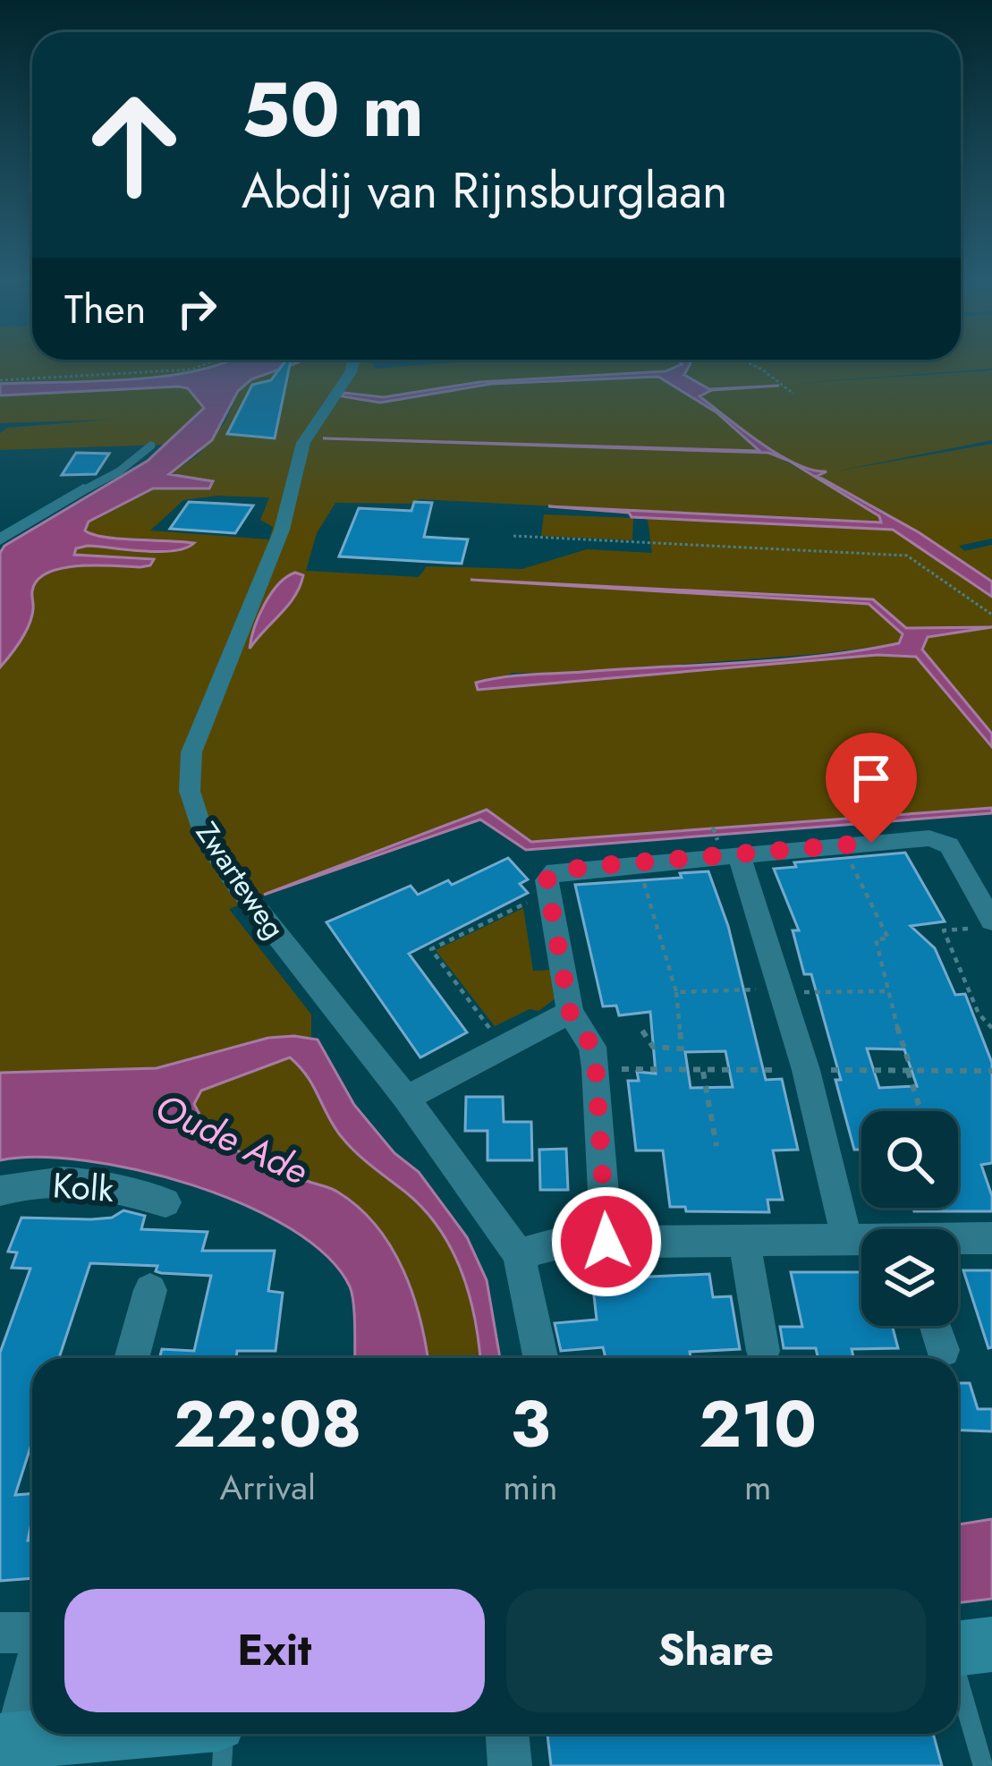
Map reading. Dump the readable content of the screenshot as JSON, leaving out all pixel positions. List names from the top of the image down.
{
  "streets": {
    "street": ["Zwarteweg", "Kolk"]
  },
  "water": ["Oude Ade"],
  "page": {
    "turn": ["50 m", "Abdij van Rijnsburglaan"],
    "then": "Then",
    "eta": [
      "22:08",
      "Arrival",
      "3",
      "min",
      "210",
      "m"
    ],
    "buttons": ["Exit", "Share"]
  }
}
